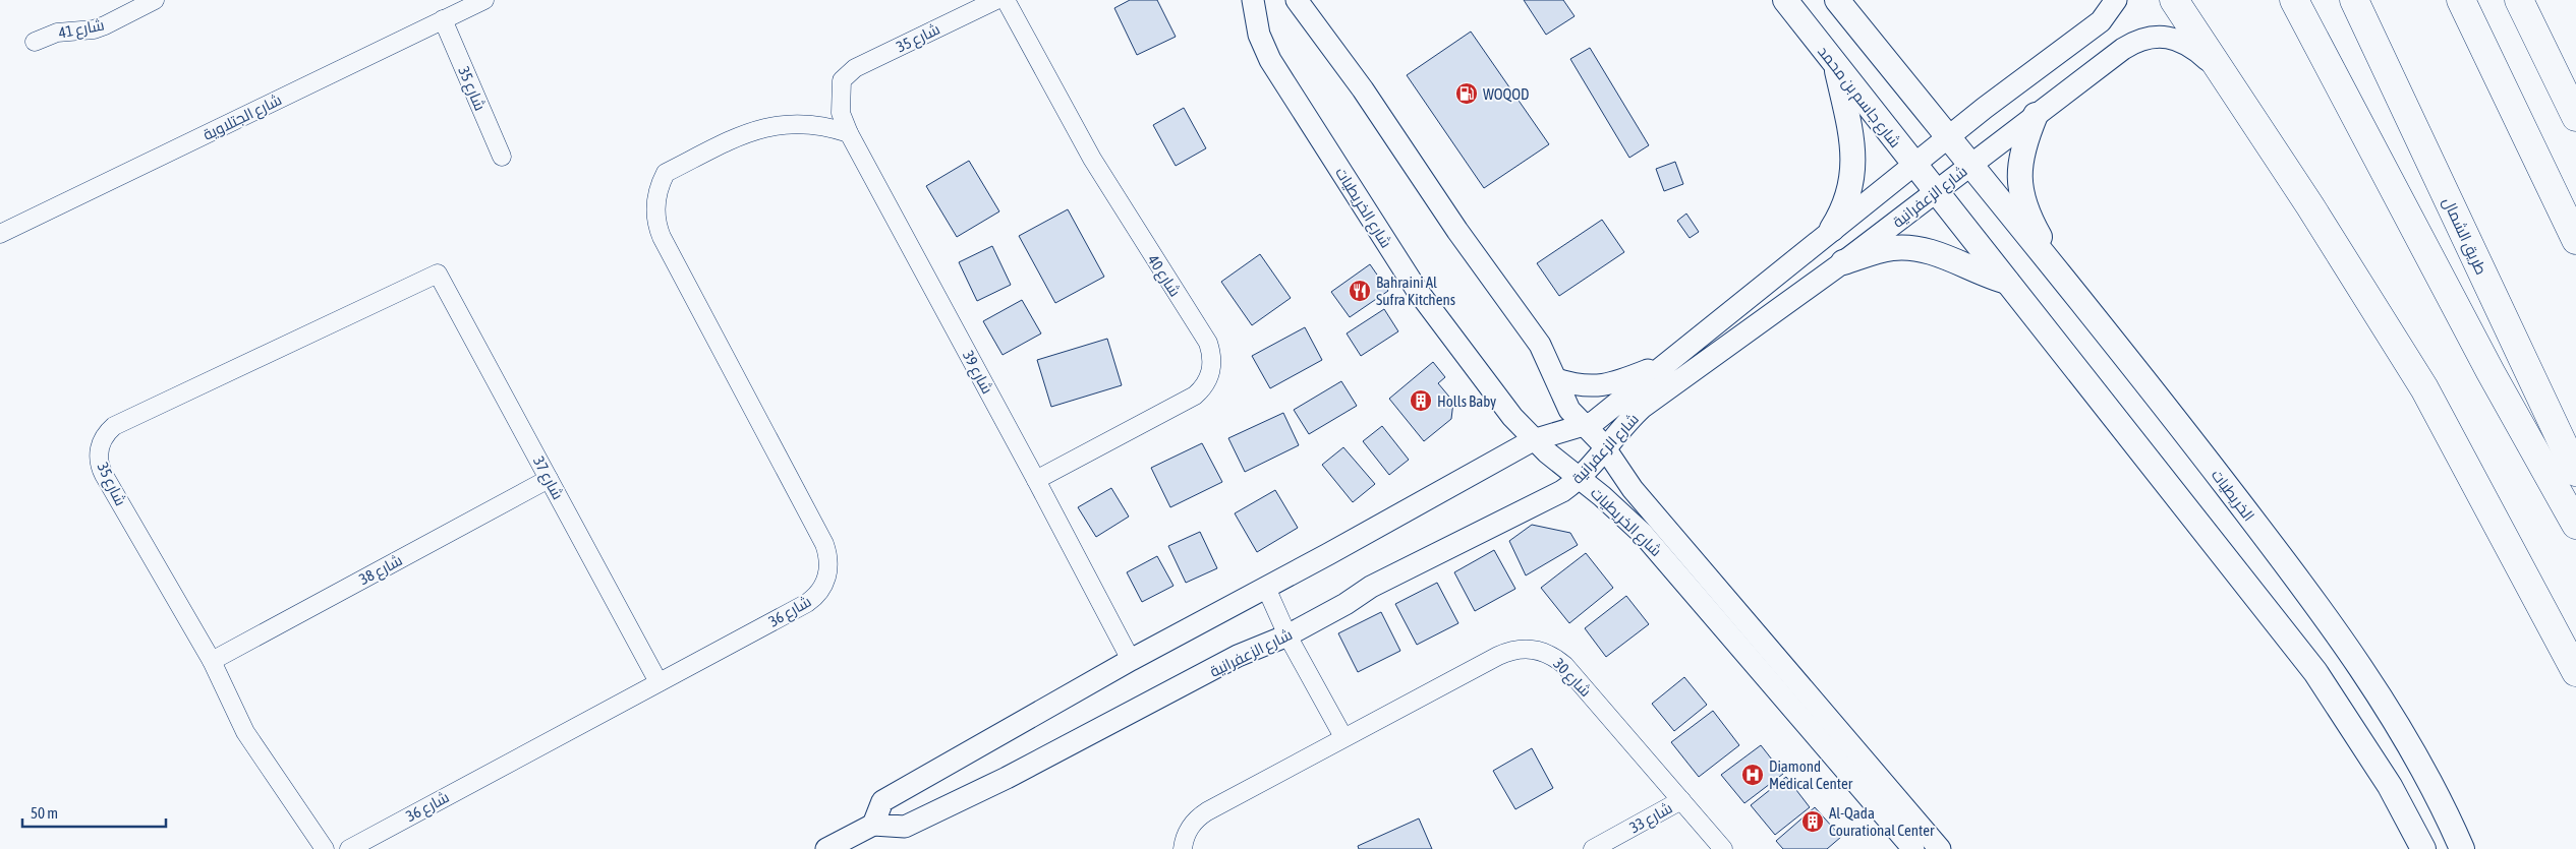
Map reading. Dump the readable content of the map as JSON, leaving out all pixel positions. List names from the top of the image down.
{
  "streets": {
    "highway": ["طريق الشمال"],
    "main road": ["شارع جاسم بن محمد", "الخريطيات"],
    "street": [
      "شارع 41",
      "شارع 35",
      "شارع الجتلاوية",
      "شارع الزعفرانية",
      "شارع الخريطيات",
      "شارع 40",
      "شارع 39",
      "شارع 37",
      "شارع 38",
      "شارع 36",
      "شارع 30",
      "شارع 33"
    ]
  },
  "crossings": [
    ["شارع 35", "شارع الجتلاوية"],
    ["شارع 35", "شارع 39"],
    ["شارع 35", "شارع 37"],
    ["شارع 35", "شارع 38"],
    ["شارع جاسم بن محمد", "شارع الزعفرانية"],
    ["شارع الزعفرانية", "شارع الخريطيات"],
    ["شارع الزعفرانية", "شارع 39"],
    ["شارع الزعفرانية", "الخريطيات"],
    ["شارع 40", "شارع 39"],
    ["شارع 39", "شارع 36"],
    ["شارع 37", "شارع 38"],
    ["شارع 37", "شارع 36"],
    ["شارع 30", "شارع 33"]
  ],
  "places": {
    "fuel station": ["WOQOD"],
    "restaurant": ["Bahraini Al Sufra Kitchens"],
    "building": ["Holls Baby", "Al-Qada Courational Center"],
    "hospital": ["Diamond Medical Center"]
  },
  "scale_bar": "50 m"
}
